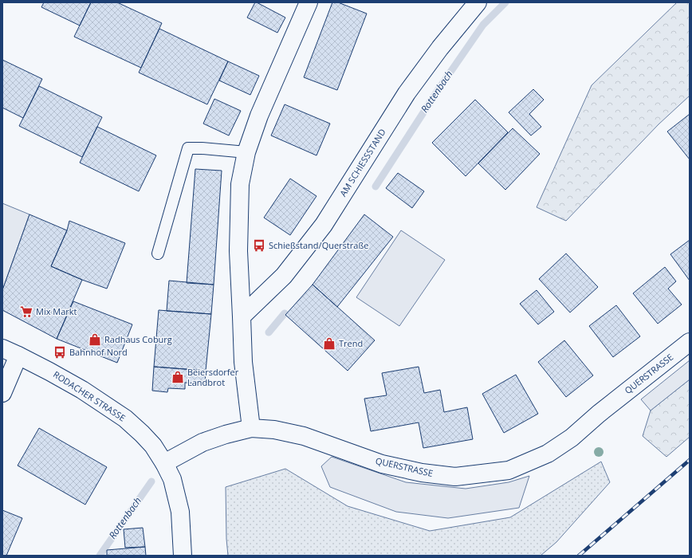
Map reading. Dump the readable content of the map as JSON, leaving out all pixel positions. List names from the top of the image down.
{
  "streets": {
    "street": ["AM SCHIESSSTAND", "QUERSTRASSE", "RODACHER STRASSE"]
  },
  "crossings": [
    ["QUERSTRASSE", "RODACHER STRASSE"]
  ],
  "water": ["Rottenbach"],
  "places": {
    "bus stop": ["Schießstand/Querstraße", "Bahnhof Nord"],
    "supermarket": ["Mix Markt"],
    "shop": ["Radhaus Coburg", "Trend", "Beiersdorfer Landbrot"]
  }
}
